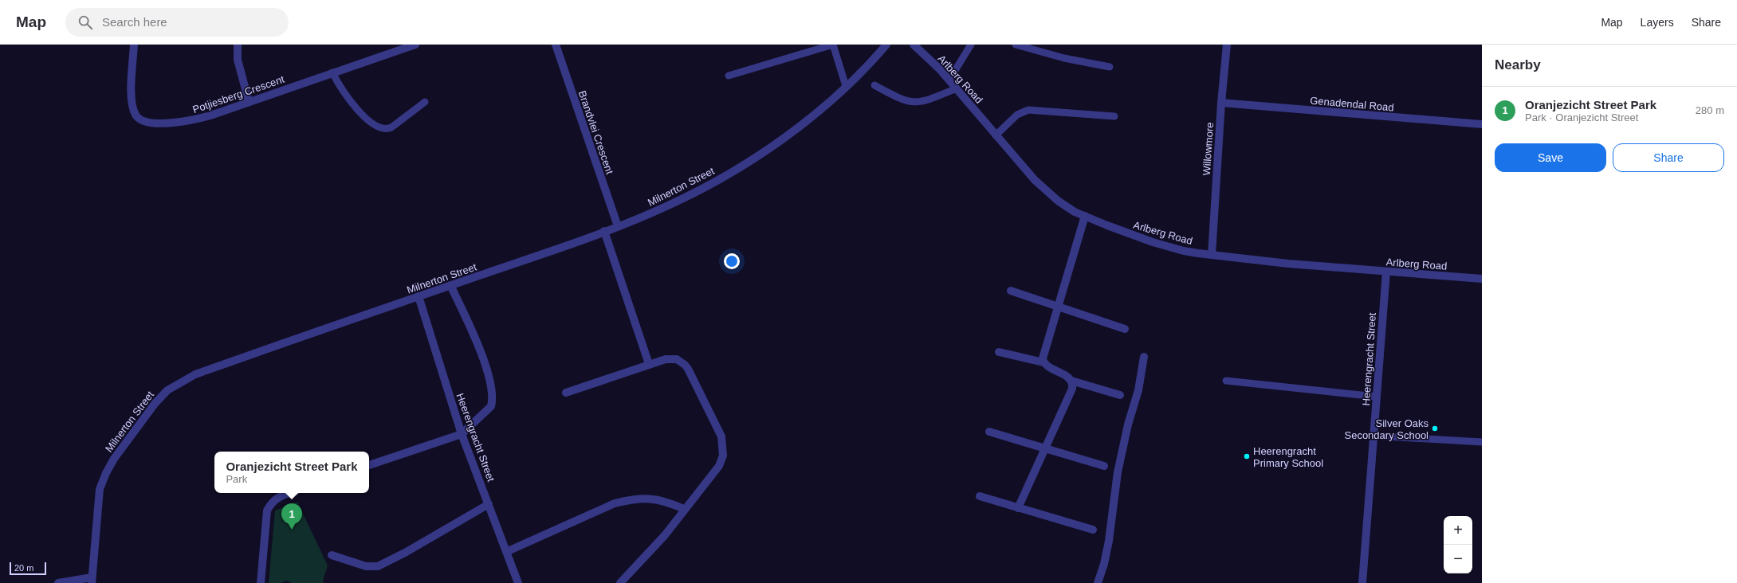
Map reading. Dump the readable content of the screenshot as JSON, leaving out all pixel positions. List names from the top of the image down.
{
  "streets": {
    "street": [
      "Arlberg Road",
      "Potjiesberg Crescent",
      "Genadendal Road",
      "Brandvlei Crescent",
      "Willowmore",
      "Milnerton Street",
      "Heerengracht Street"
    ]
  },
  "crossings": [
    ["Arlberg Road", "Willowmore"],
    ["Arlberg Road", "Heerengracht Street"],
    ["Genadendal Road", "Willowmore"],
    ["Brandvlei Crescent", "Milnerton Street"],
    ["Milnerton Street", "Heerengracht Street"]
  ],
  "places": ["Silver Oaks Secondary School", "Heerengracht Primary School"],
  "scale_bar": "20 m",
  "page": {
    "header": "Map",
    "search": "Search here",
    "nav": ["Map", "Layers", "Share"],
    "heading": "Nearby",
    "list": [
      {
        "mark": "1",
        "name": "Oranjezicht Street Park",
        "note": "Park · Oranjezicht Street",
        "value": "280 m"
      }
    ],
    "buttons": ["Save", "Share"],
    "popup": ["Oranjezicht Street Park", "Park"],
    "pins": "1",
    "map_buttons": ["+", "−"],
    "scale": "20 m"
  }
}
